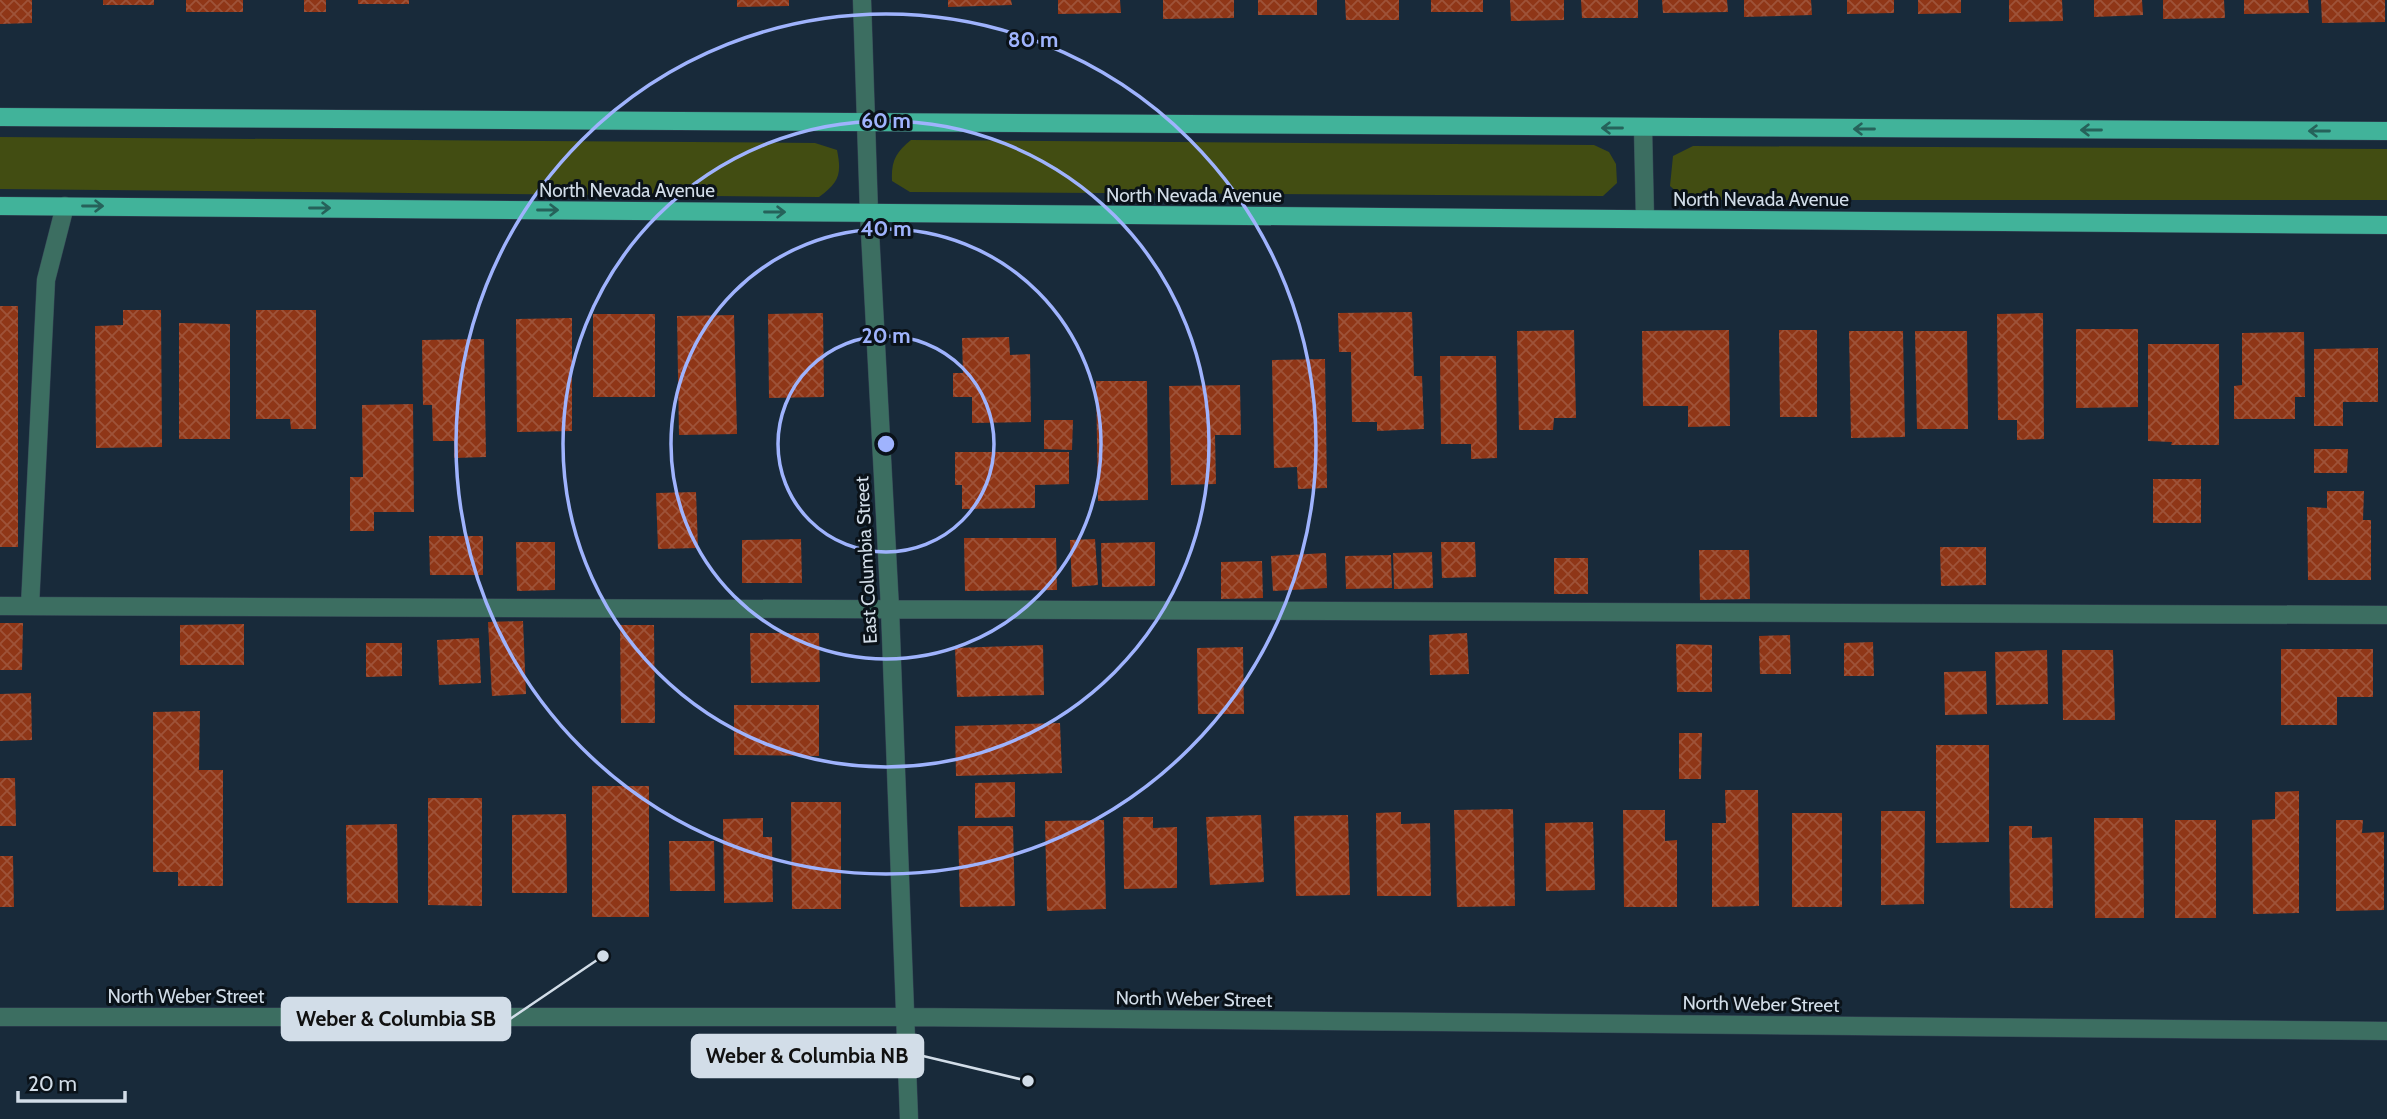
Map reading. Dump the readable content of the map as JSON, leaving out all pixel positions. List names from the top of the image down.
{
  "streets": {
    "main road": ["North Nevada Avenue"],
    "street": ["East Columbia Street", "North Weber Street"]
  },
  "crossings": [
    ["North Nevada Avenue", "East Columbia Street"],
    ["East Columbia Street", "North Weber Street"]
  ],
  "places": ["Weber & Columbia SB", "Weber & Columbia NB"],
  "scale_bar": "20 m",
  "rings": [
    "80 m",
    "60 m",
    "40 m",
    "20 m"
  ]
}
